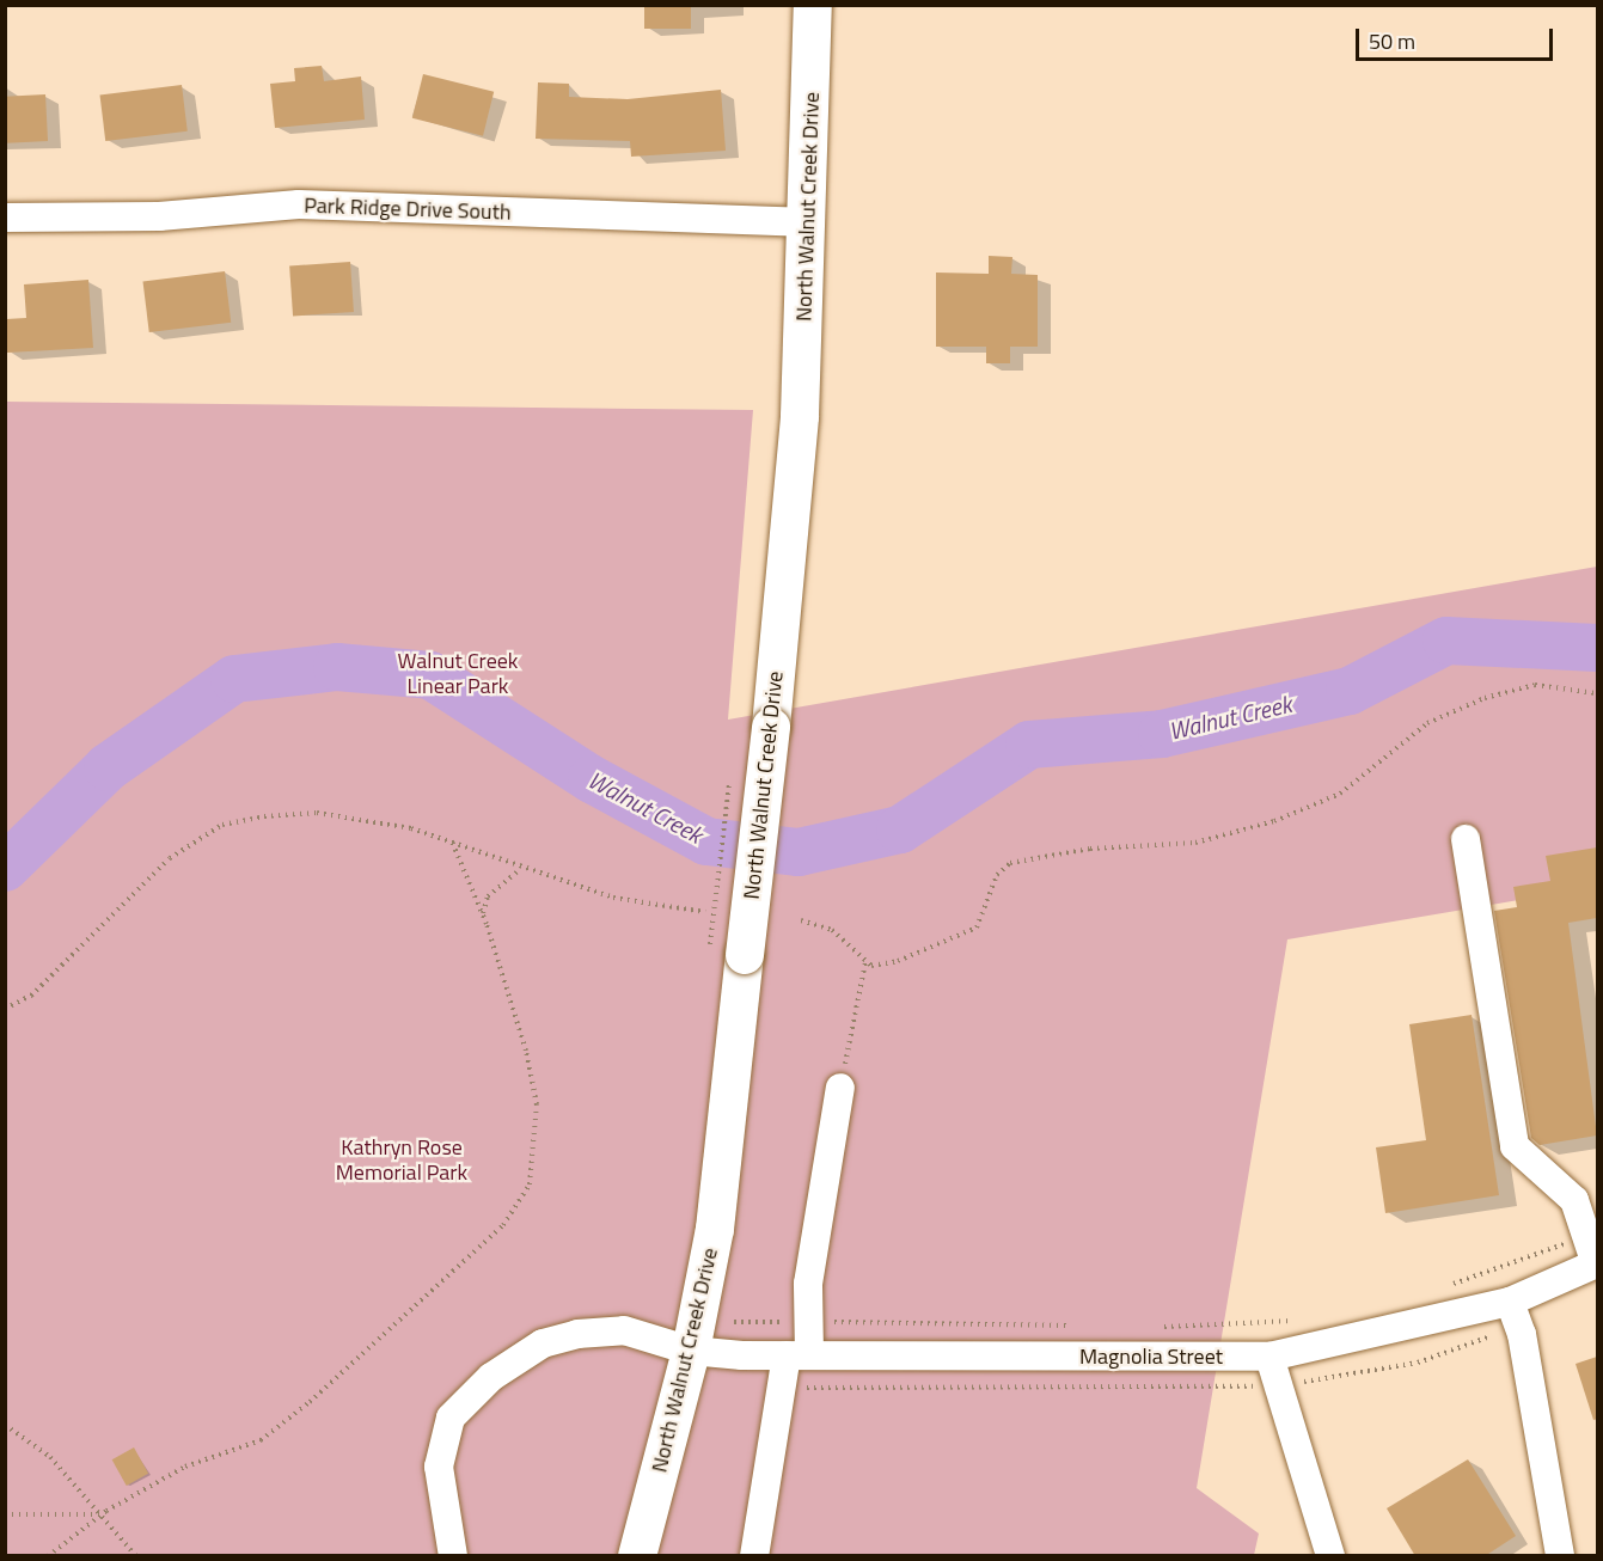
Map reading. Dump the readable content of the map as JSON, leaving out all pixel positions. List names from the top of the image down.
{
  "streets": {
    "main road": ["North Walnut Creek Drive"],
    "street": ["Park Ridge Drive South", "Magnolia Street"]
  },
  "crossings": [
    ["North Walnut Creek Drive", "Park Ridge Drive South"],
    ["North Walnut Creek Drive", "Magnolia Street"]
  ],
  "water": ["Walnut Creek"],
  "parks": ["Walnut Creek Linear Park", "Kathryn Rose Memorial Park"],
  "scale_bar": "50 m"
}
